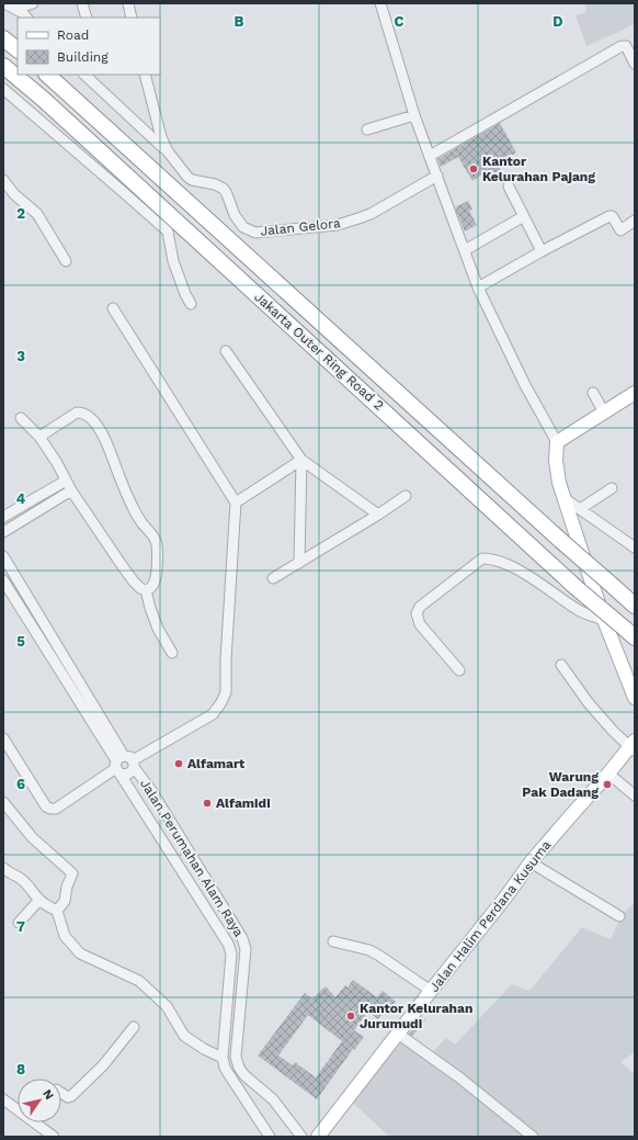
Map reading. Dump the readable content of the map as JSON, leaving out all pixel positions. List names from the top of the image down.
{
  "streets": {
    "highway": ["Jakarta Outer Ring Road 2"],
    "main road": ["Jalan Halim Perdana Kusuma"],
    "street": ["Jalan Gelora", "Jalan Perumahan Alam Raya"]
  },
  "places": [
    "Kantor Kelurahan Pajang",
    "Alfamart",
    "Warung Pak Dadang",
    "Alfamidi",
    "Kantor Kelurahan Jurumudi"
  ],
  "legend": ["Road", "Building"],
  "north": "top right",
  "grid": {
    "columns": ["B", "C", "D"],
    "rows": [
      "2",
      "3",
      "4",
      "5",
      "6",
      "7",
      "8"
    ]
  }
}
